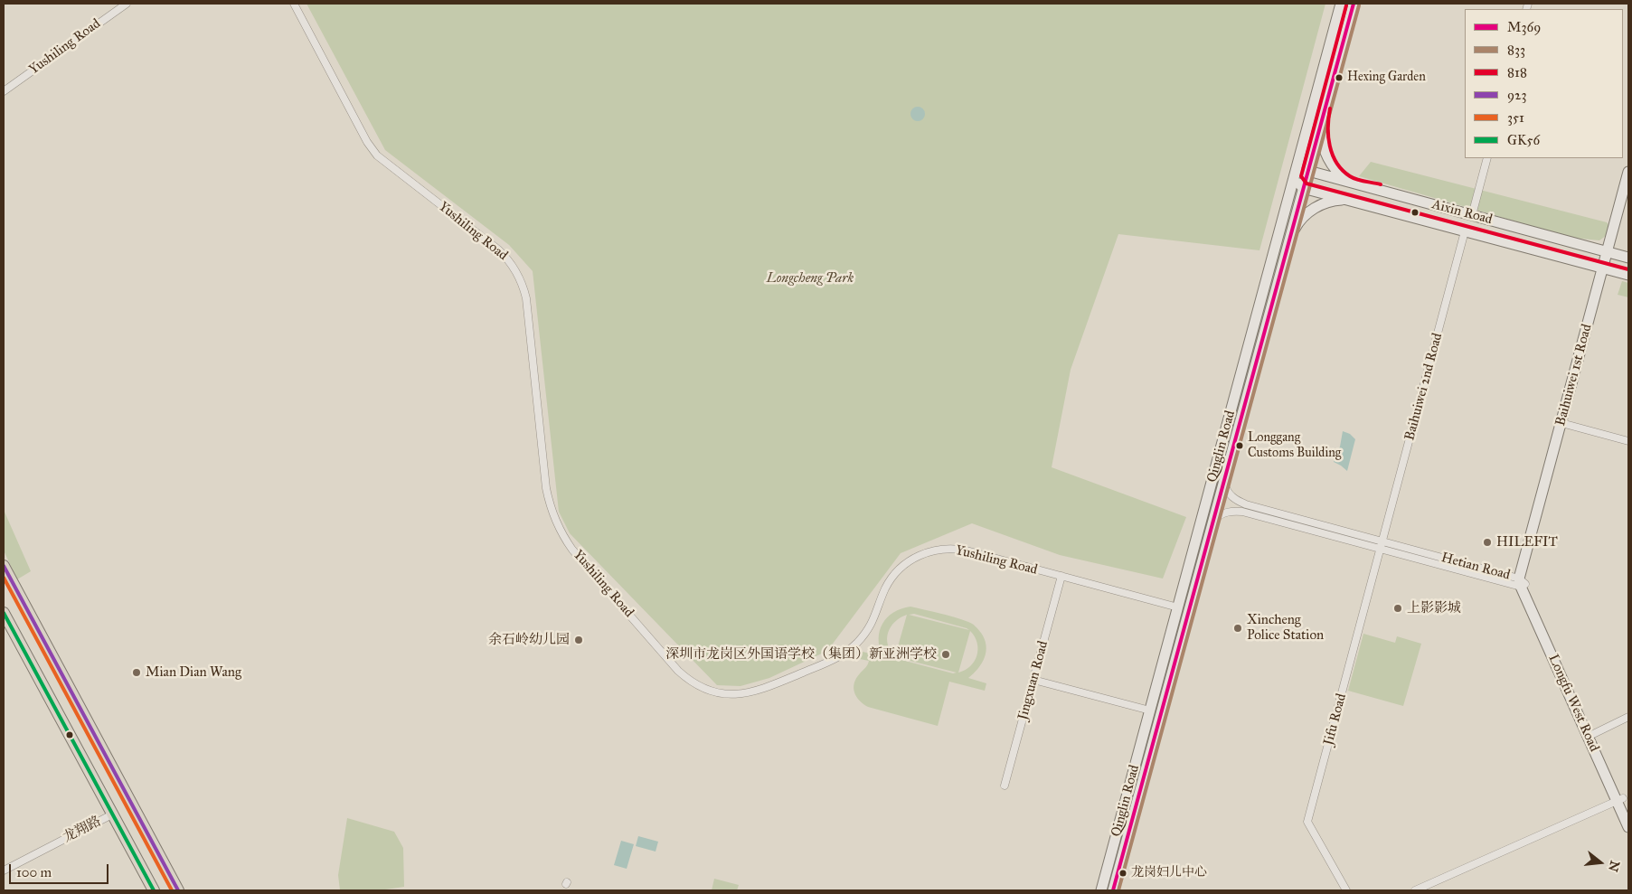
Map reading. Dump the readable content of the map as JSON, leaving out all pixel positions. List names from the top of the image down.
{
  "streets": {
    "main road": [
      "Aixin Road",
      "Baihuiwei 1st Road",
      "Qinglin Road",
      "Longfu West Road"
    ],
    "street": [
      "Yushiling Road",
      "Baihuiwei 2nd Road",
      "Hetian Road",
      "Jingxuan Road",
      "Jifu Road",
      "龙翔路"
    ]
  },
  "crossings": [
    ["Yushiling Road", "Qinglin Road"],
    ["Yushiling Road", "Jingxuan Road"],
    ["Aixin Road", "Baihuiwei 1st Road"],
    ["Aixin Road", "Baihuiwei 2nd Road"],
    ["Aixin Road", "Qinglin Road"],
    ["Baihuiwei 1st Road", "Hetian Road"],
    ["Baihuiwei 1st Road", "Longfu West Road"],
    ["Baihuiwei 2nd Road", "Hetian Road"],
    ["Baihuiwei 2nd Road", "Jifu Road"],
    ["Qinglin Road", "Hetian Road"],
    ["Hetian Road", "Longfu West Road"],
    ["Hetian Road", "Jifu Road"]
  ],
  "parks": ["Longcheng Park"],
  "places": [
    "Hexing Garden",
    "Longgang Customs Building",
    "HILEFIT",
    "上影影城",
    "Xincheng Police Station",
    "余石岭幼儿园",
    "深圳市龙岗区外国语学校（集团）新亚洲学校",
    "Mian Dian Wang",
    "龙岗妇儿中心"
  ],
  "lines": [
    "transit line M369",
    "transit line 833",
    "transit line 818",
    "transit line 923",
    "transit line 351",
    "transit line GK56"
  ],
  "legend": [
    "M369",
    "833",
    "818",
    "923",
    "351",
    "GK56"
  ],
  "scale_bar": "100 m",
  "north": "right"
}
